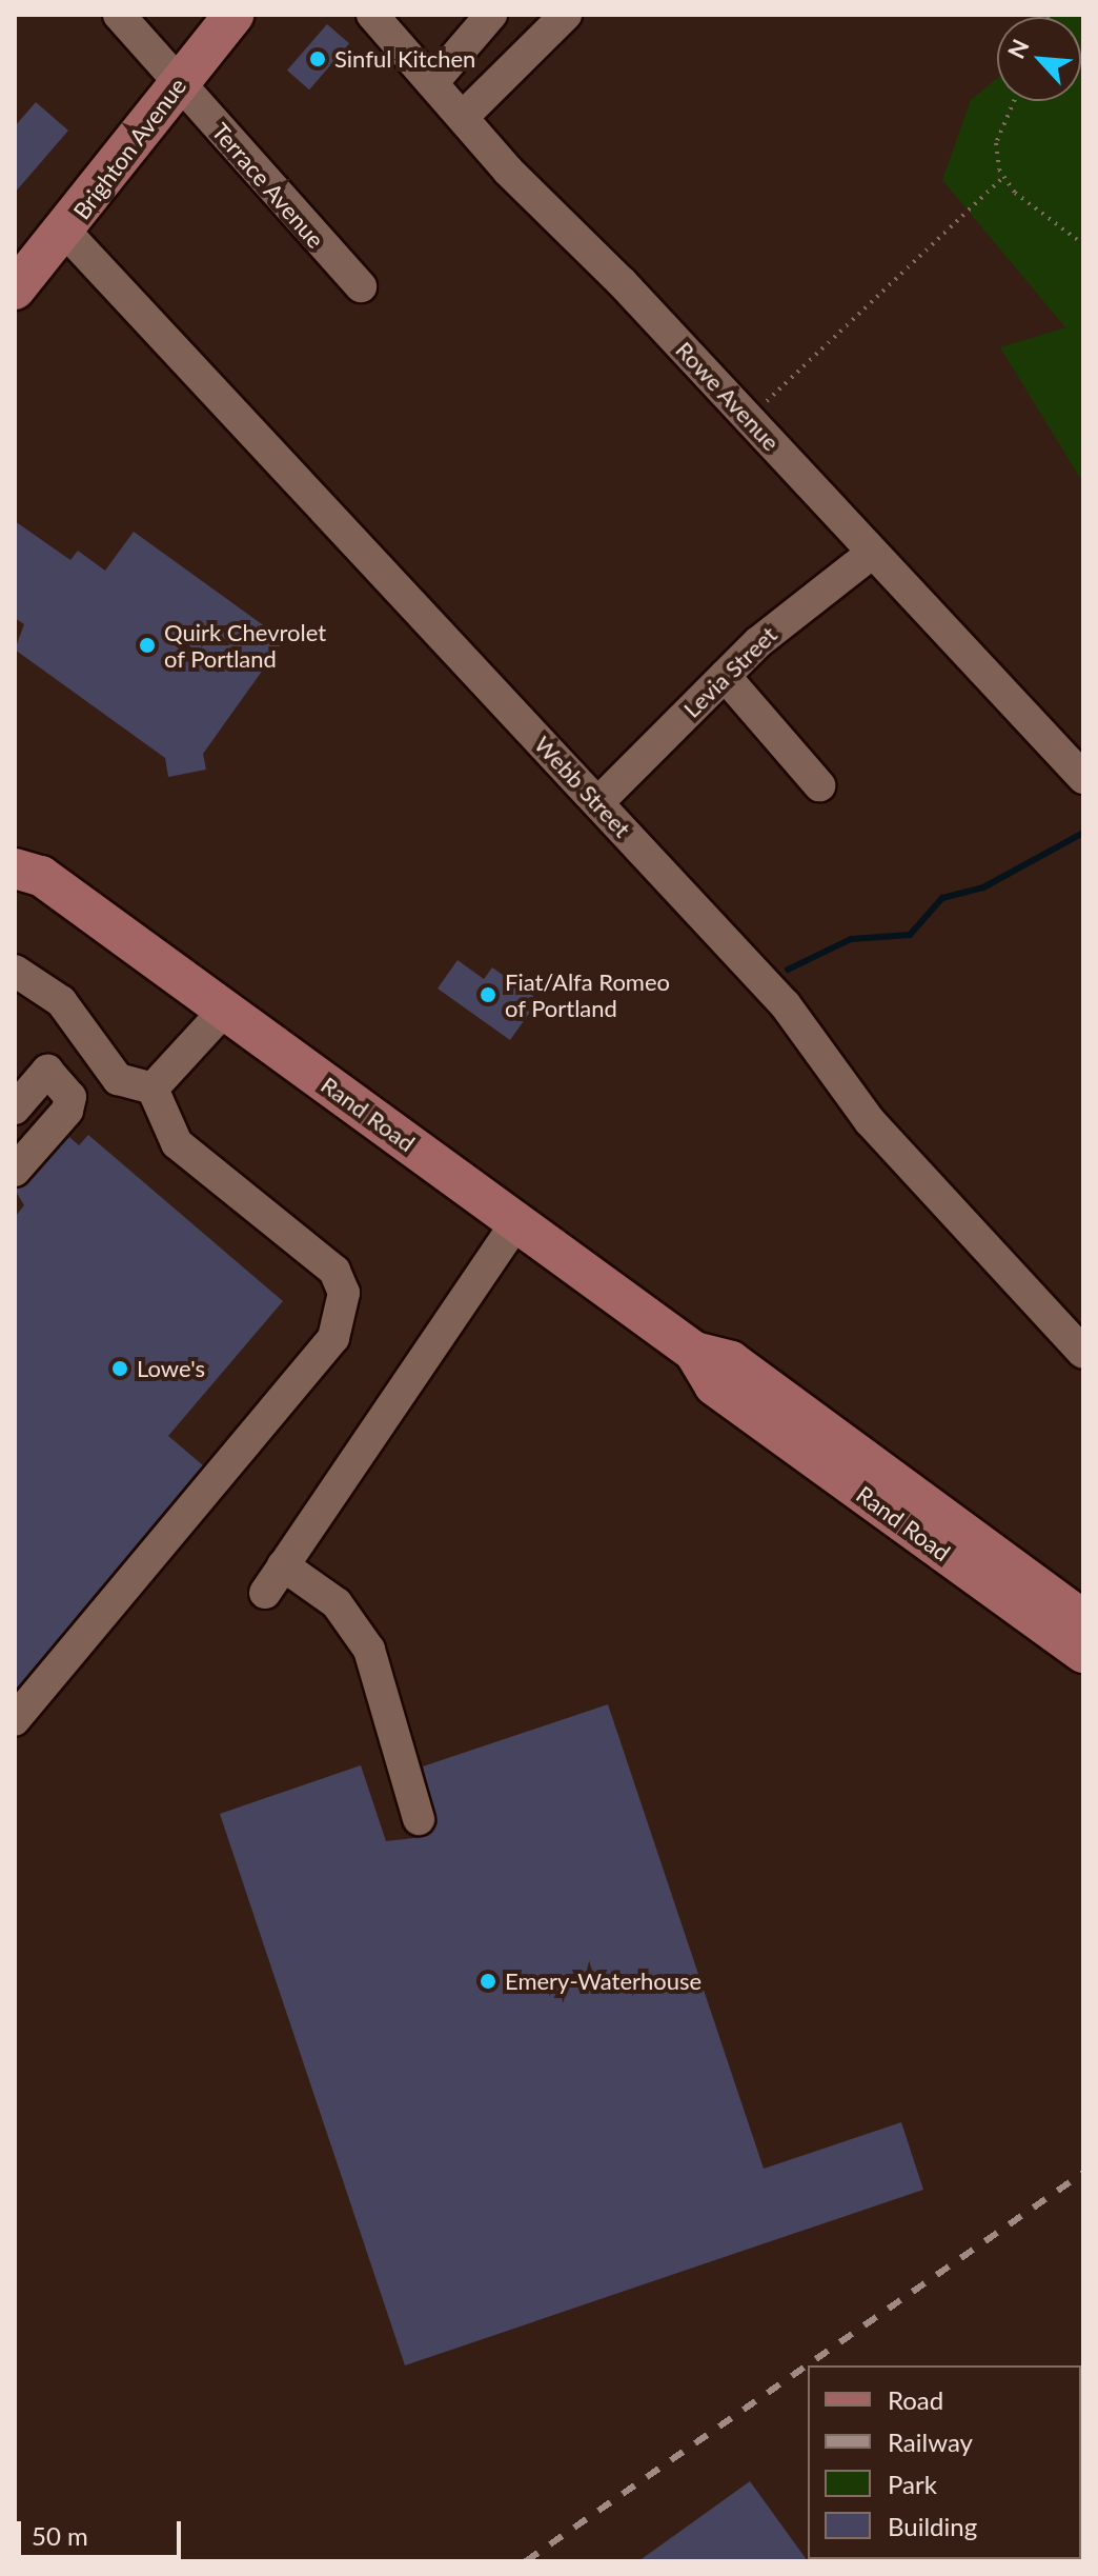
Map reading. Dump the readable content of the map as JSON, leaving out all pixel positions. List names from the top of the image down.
{
  "streets": {
    "main road": ["Brighton Avenue", "Rand Road"],
    "street": [
      "Terrace Avenue",
      "Rowe Avenue",
      "Levia Street",
      "Webb Street"
    ]
  },
  "crossings": [
    ["Brighton Avenue", "Terrace Avenue"],
    ["Brighton Avenue", "Webb Street"],
    ["Rowe Avenue", "Levia Street"],
    ["Levia Street", "Webb Street"]
  ],
  "places": [
    "Sinful Kitchen",
    "Quirk Chevrolet of Portland",
    "Fiat/Alfa Romeo of Portland",
    "Lowe's",
    "Emery-Waterhouse"
  ],
  "legend": [
    "Road",
    "Railway",
    "Park",
    "Building"
  ],
  "scale_bar": "50 m",
  "north": "top left"
}
